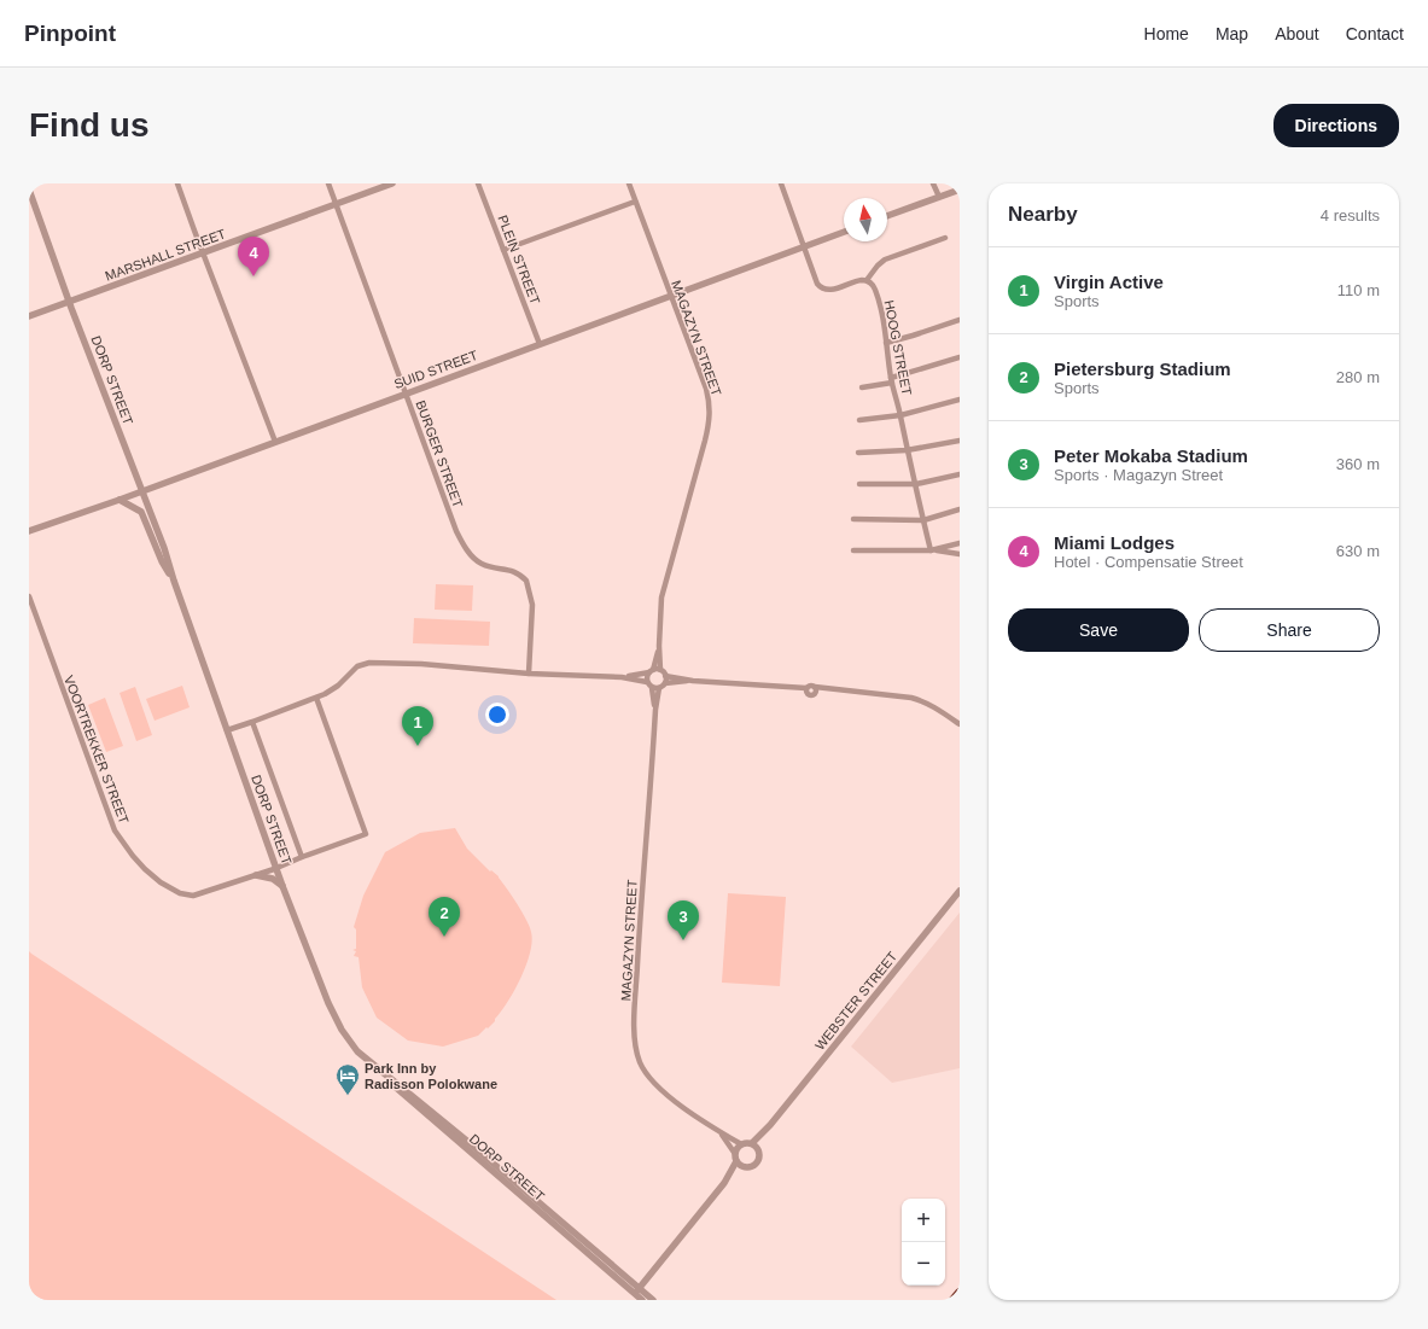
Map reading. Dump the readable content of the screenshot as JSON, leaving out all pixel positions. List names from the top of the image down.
{
  "streets": {
    "street": [
      "MARSHALL STREET",
      "PLEIN STREET",
      "MAGAZYN STREET",
      "HOOG STREET",
      "SUID STREET",
      "DORP STREET",
      "BURGER STREET",
      "VOORTREKKER STREET",
      "WEBSTER STREET"
    ]
  },
  "crossings": [
    ["MARSHALL STREET", "DORP STREET"],
    ["MARSHALL STREET", "BURGER STREET"],
    ["PLEIN STREET", "SUID STREET"],
    ["MAGAZYN STREET", "SUID STREET"],
    ["MAGAZYN STREET", "WEBSTER STREET"],
    ["SUID STREET", "DORP STREET"],
    ["SUID STREET", "BURGER STREET"],
    ["DORP STREET", "VOORTREKKER STREET"]
  ],
  "places": {
    "hotel": ["Park Inn by Radisson Polokwane"]
  },
  "north": "top",
  "page": {
    "header": "Pinpoint",
    "nav": [
      "Home",
      "Map",
      "About",
      "Contact"
    ],
    "buttons": [
      "Directions",
      ["Save", "Share"]
    ],
    "title": "Find us",
    "heading": ["Nearby", "4 results"],
    "pins": [
      "4",
      "1",
      "2",
      "3"
    ],
    "list": [
      {
        "mark": "1",
        "name": "Virgin Active",
        "note": "Sports",
        "value": "110 m"
      },
      {
        "mark": "2",
        "name": "Pietersburg Stadium",
        "note": "Sports",
        "value": "280 m"
      },
      {
        "mark": "3",
        "name": "Peter Mokaba Stadium",
        "note": "Sports · Magazyn Street",
        "value": "360 m"
      },
      {
        "mark": "4",
        "name": "Miami Lodges",
        "note": "Hotel · Compensatie Street",
        "value": "630 m"
      }
    ],
    "map_buttons": ["+", "−"]
  }
}
